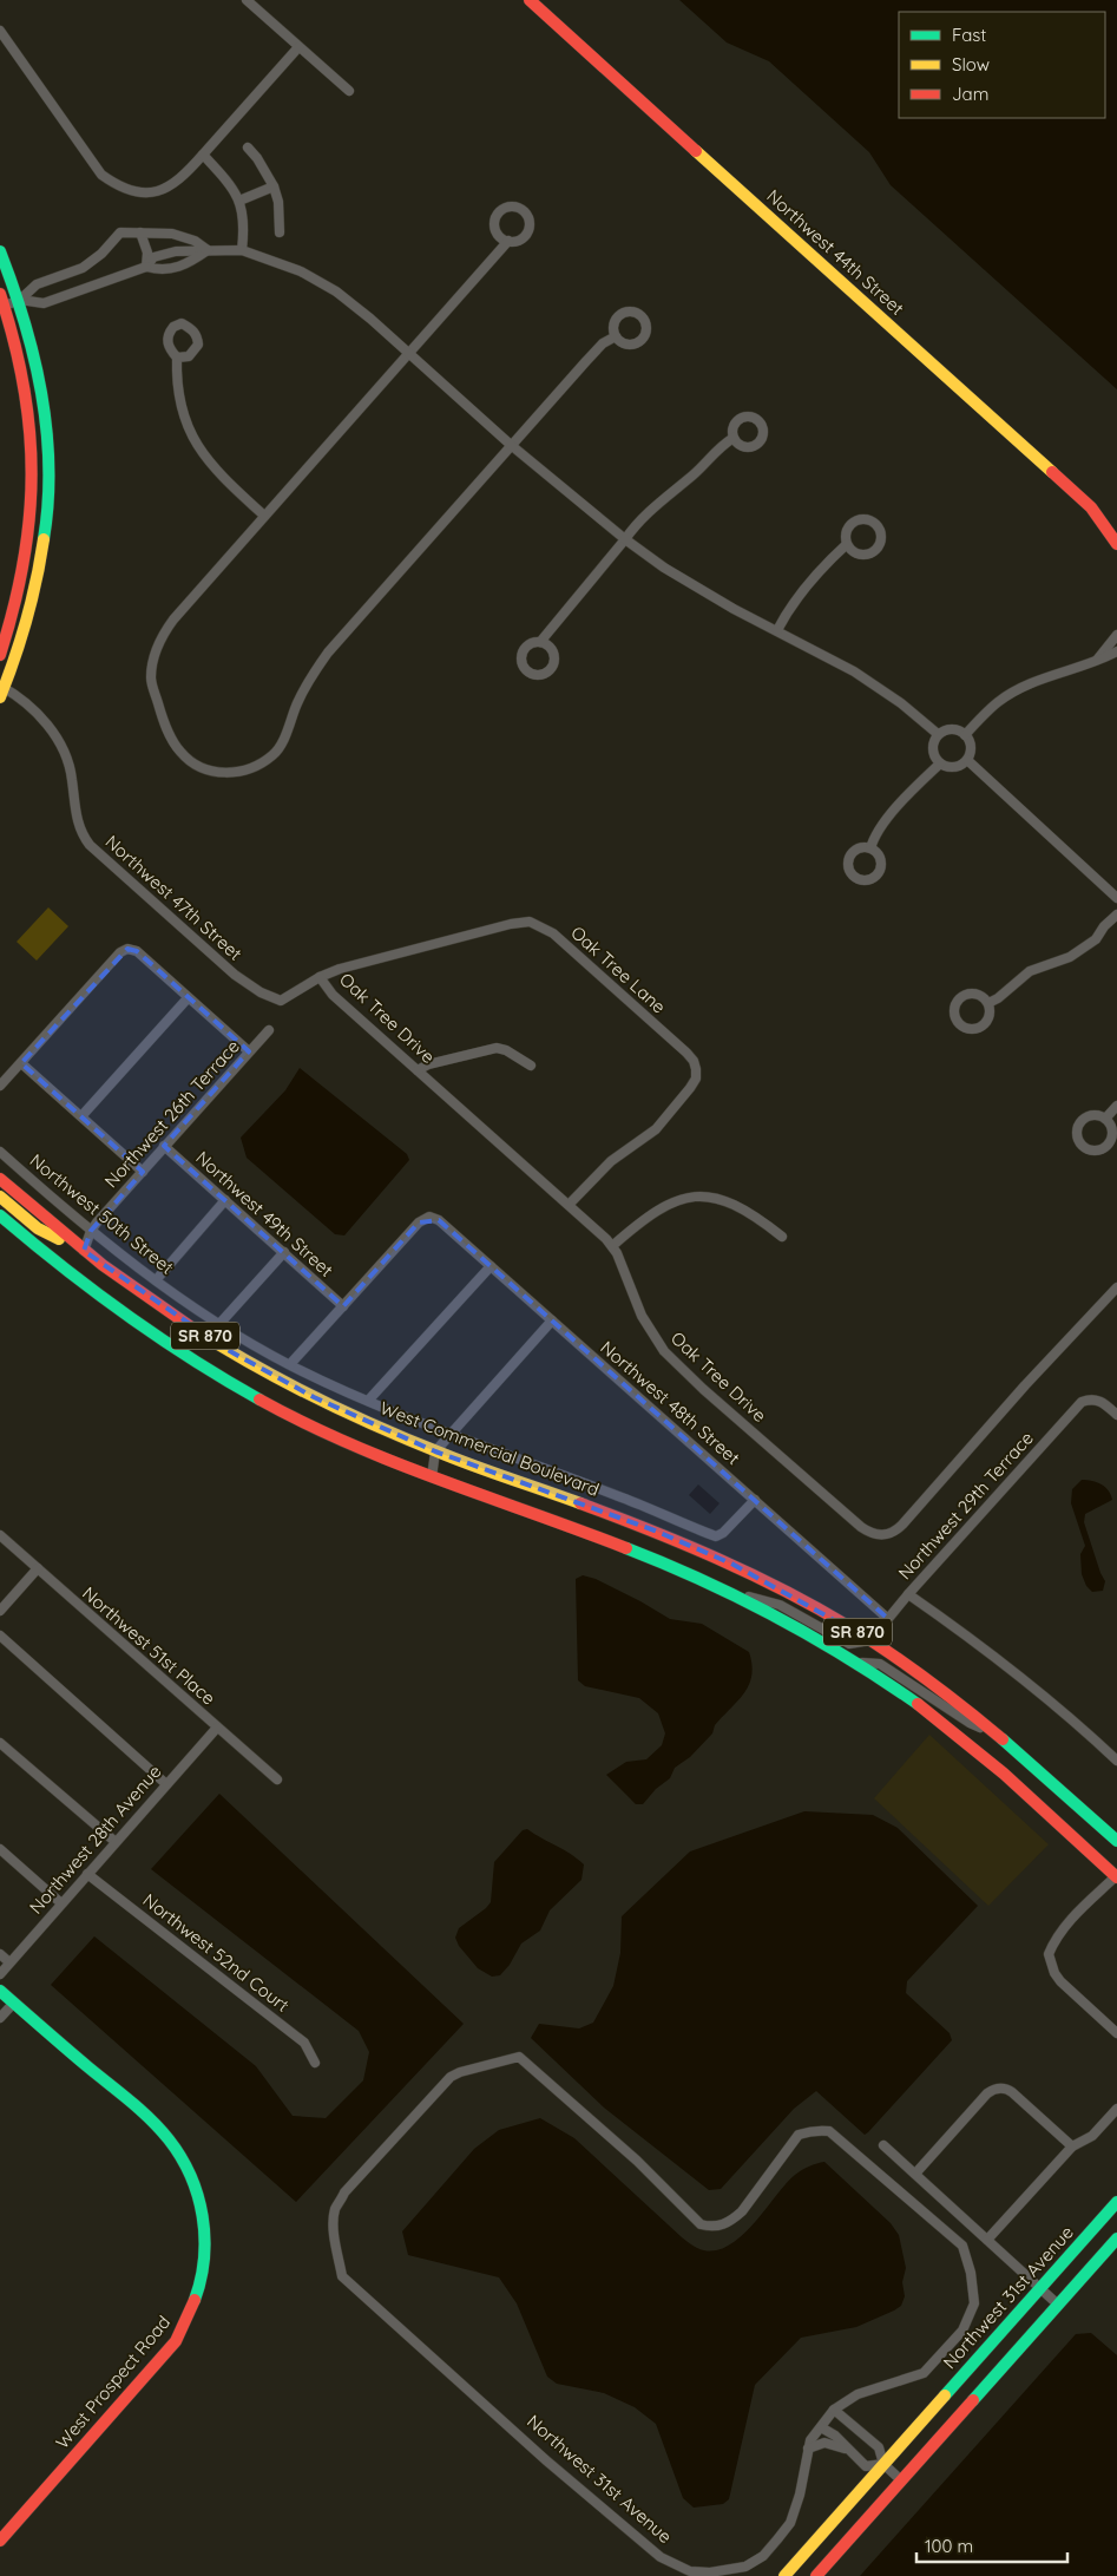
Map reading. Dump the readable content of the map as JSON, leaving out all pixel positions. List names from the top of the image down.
{
  "streets": {
    "main road": [
      "Northwest 44th Street",
      "SR 870",
      "West Commercial Boulevard",
      "Northwest 31st Avenue",
      "West Prospect Road"
    ],
    "street": [
      "Northwest 47th Street",
      "Oak Tree Lane",
      "Oak Tree Drive",
      "Northwest 26th Terrace",
      "Northwest 50th Street",
      "Northwest 49th Street",
      "Northwest 48th Street",
      "Northwest 29th Terrace",
      "Northwest 51st Place",
      "Northwest 28th Avenue",
      "Northwest 52nd Court"
    ]
  },
  "crossings": [
    ["Northwest 47th Street", "Oak Tree Lane"],
    ["Northwest 47th Street", "Oak Tree Drive"],
    ["Oak Tree Lane", "Oak Tree Drive"],
    ["Northwest 26th Terrace", "Northwest 50th Street"],
    ["Northwest 26th Terrace", "Northwest 49th Street"],
    ["Northwest 26th Terrace", "West Commercial Boulevard"],
    ["Northwest 50th Street", "Northwest 48th Street"],
    ["Northwest 49th Street", "Northwest 48th Street"],
    ["Northwest 48th Street", "Northwest 29th Terrace"],
    ["West Commercial Boulevard", "Northwest 29th Terrace"],
    ["Northwest 51st Place", "Northwest 28th Avenue"],
    ["Northwest 28th Avenue", "Northwest 52nd Court"]
  ],
  "legend": ["Fast", "Slow", "Jam"],
  "scale_bar": "100 m"
}
